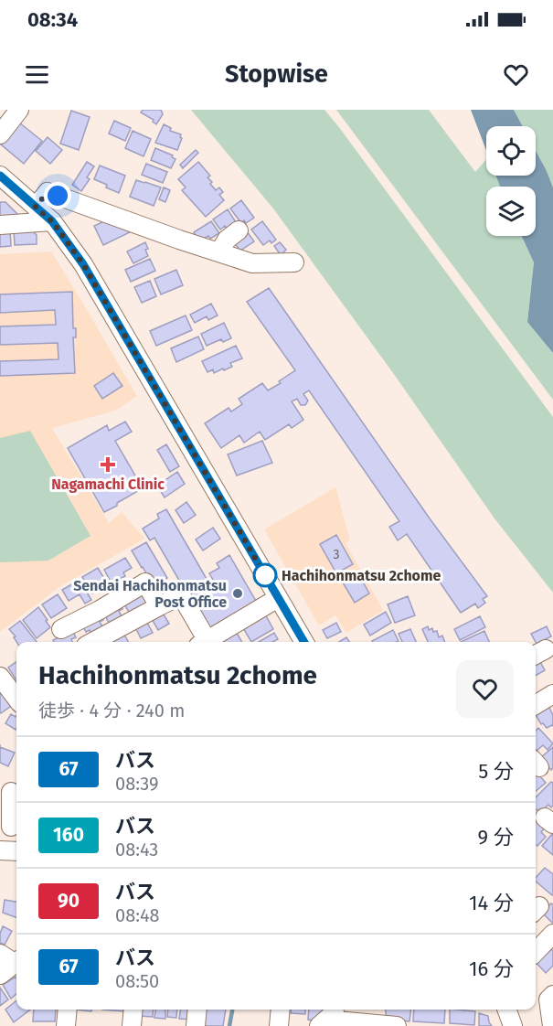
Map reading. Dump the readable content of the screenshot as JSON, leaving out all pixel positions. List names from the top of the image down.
{
  "places": {
    "health": ["Nagamachi Clinic"],
    "other": ["Hachihonmatsu 2chome", "Sendai Hachihonmatsu Post Office"]
  },
  "lines": ["bus line 67"],
  "house_numbers": ["3"],
  "page": {
    "status": "08:34",
    "header": "Stopwise",
    "heading": ["Hachihonmatsu 2chome", "徒歩 · 4 分 · 240 m"],
    "list": [
      {
        "mark": "67",
        "name": "バス",
        "note": "08:39",
        "value": "5 分"
      },
      {
        "mark": "160",
        "name": "バス",
        "note": "08:43",
        "value": "9 分"
      },
      {
        "mark": "90",
        "name": "バス",
        "note": "08:48",
        "value": "14 分"
      },
      {
        "mark": "67",
        "name": "バス",
        "note": "08:50",
        "value": "16 分"
      }
    ]
  }
}
